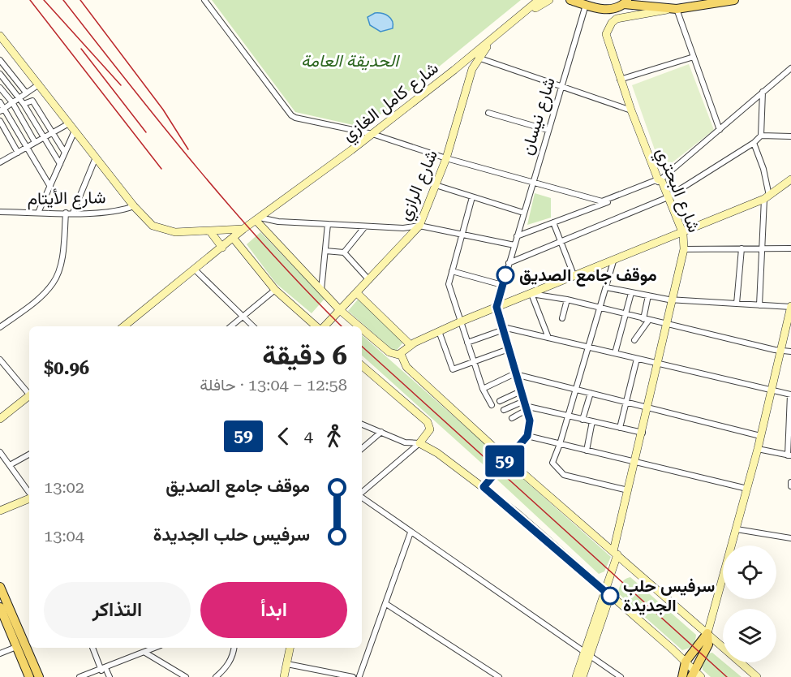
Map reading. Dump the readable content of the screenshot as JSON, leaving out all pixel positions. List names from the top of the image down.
{
  "streets": {
    "main road": ["شارع كامل الغازي", "شارع الرازي", "شارع البحتري"],
    "street": ["شارع نيسان", "شارع الأيتام"]
  },
  "parks": ["الحديقة العامة"],
  "places": ["موقف جامع الصديق", "سرفيس حلب الجديدة"],
  "lines": ["bus line 59"],
  "page": {
    "on_map": "59",
    "heading": ["6 دقيقة", "12:58 – 13:04 · حافلة", "$0.96"],
    "legs": ["4", "59"],
    "list": [
      {
        "name": "موقف جامع الصديق",
        "value": "13:02"
      },
      {
        "name": "سرفيس حلب الجديدة",
        "value": "13:04"
      }
    ],
    "buttons": ["ابدأ", "التذاكر"]
  }
}
